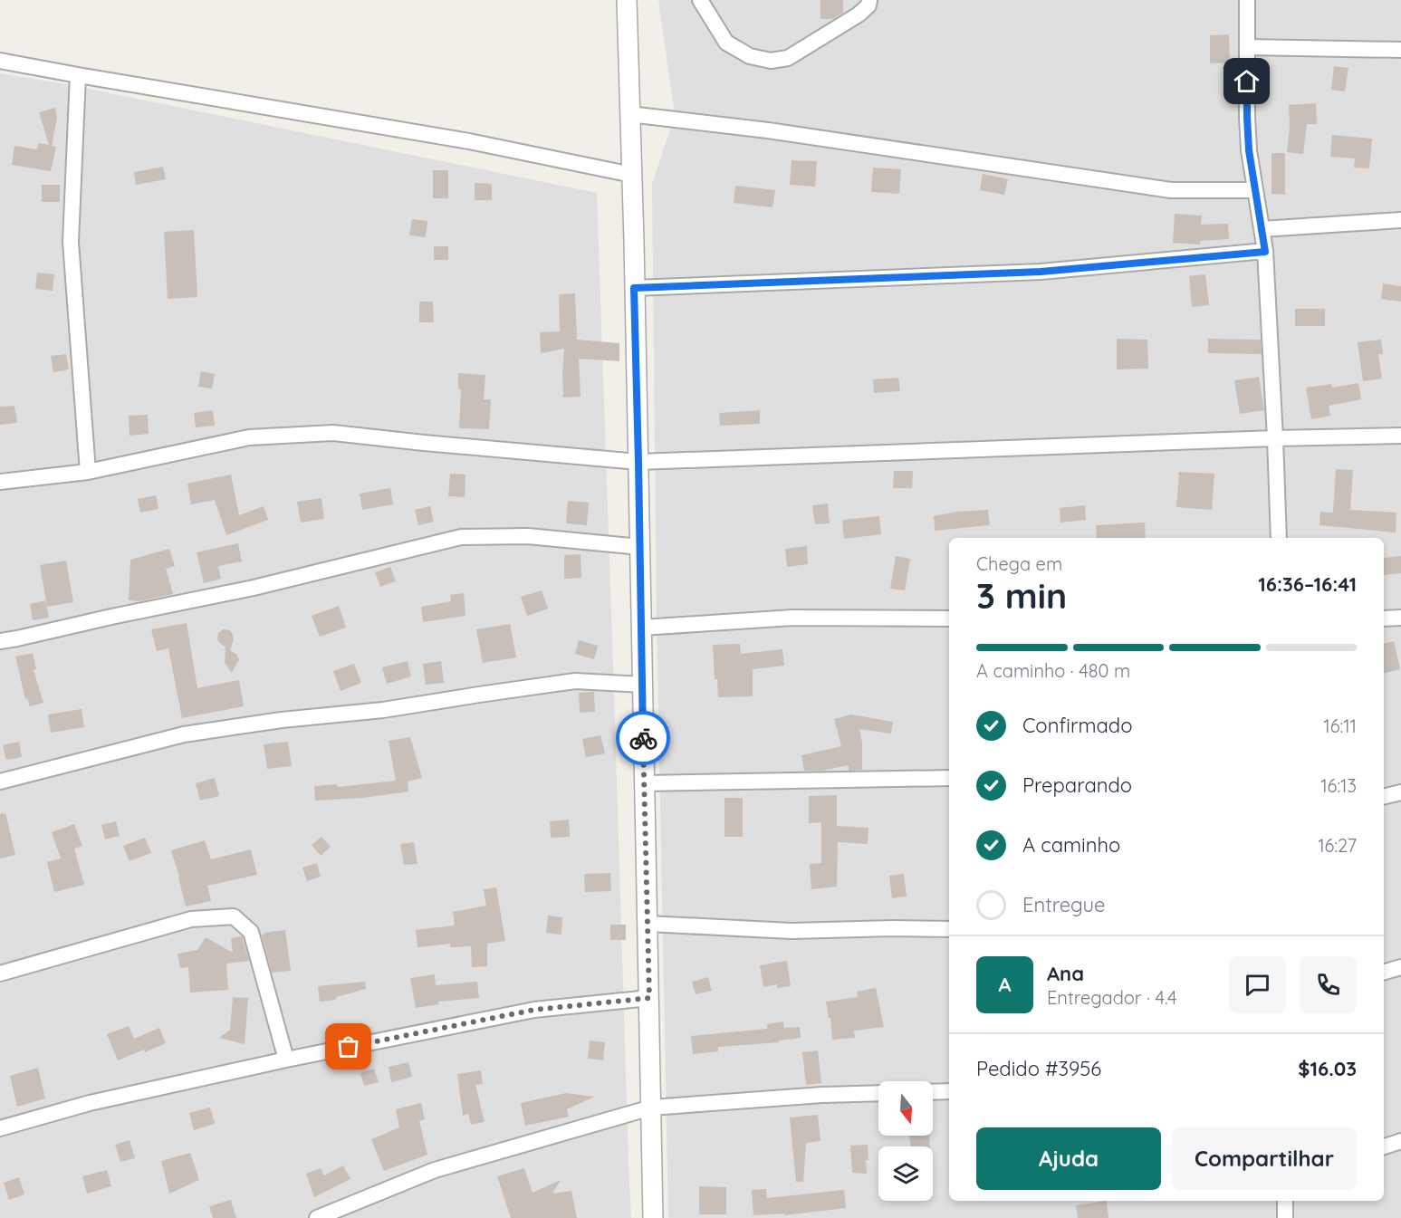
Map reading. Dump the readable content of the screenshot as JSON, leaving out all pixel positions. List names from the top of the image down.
{
  "north": "bottom",
  "page": {
    "heading": ["3 min", "Chega em", "16:36–16:41"],
    "panel": [
      "Ana",
      "Entregador · 4.4",
      "Pedido #3956",
      "$16.03"
    ],
    "bar": "A caminho · 480 m",
    "list": [
      ["Confirmado", "16:11"],
      ["Preparando", "16:13"],
      ["A caminho", "16:27"],
      "Entregue"
    ],
    "round": "A",
    "buttons": ["Ajuda", "Compartilhar"]
  }
}
